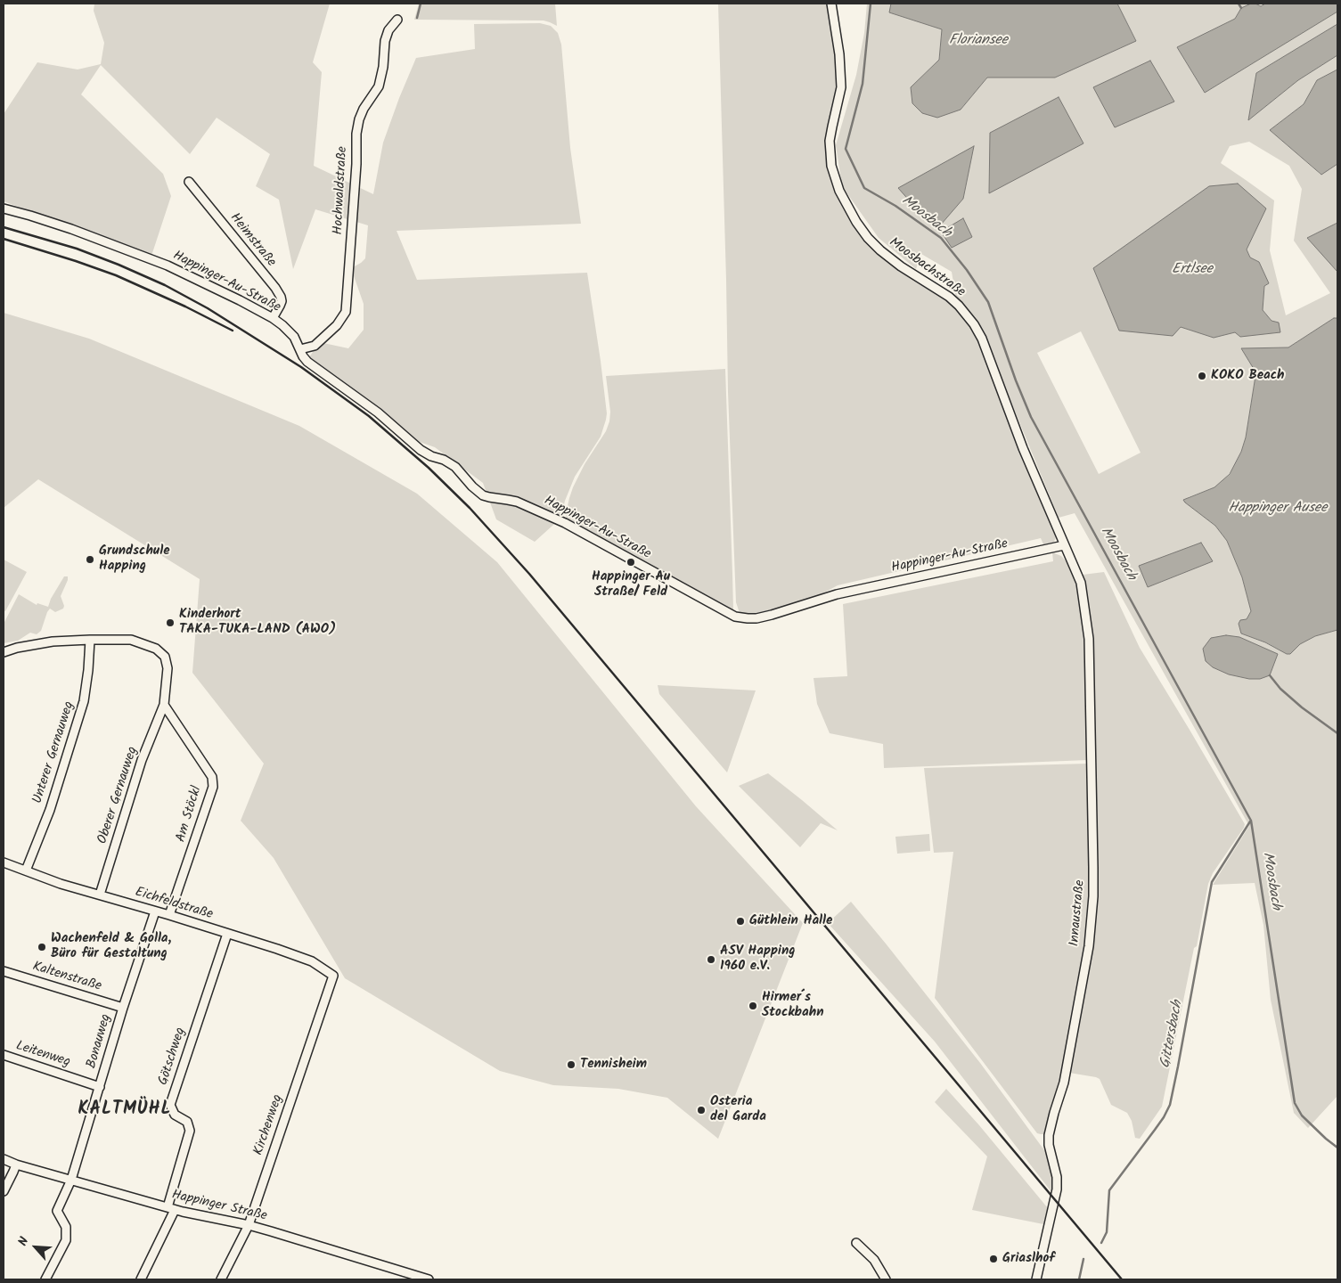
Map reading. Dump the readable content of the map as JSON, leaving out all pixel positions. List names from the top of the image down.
{
  "streets": {
    "street": [
      "Hochwaldstraße",
      "Heimstraße",
      "Moosbachstraße",
      "Happinger-Au-Straße",
      "Unterer Gernauweg",
      "Oberer Gernauweg",
      "Am Stöckl",
      "Eichfeldstraße",
      "Innaustraße",
      "Kaltenstraße",
      "Bonauweg",
      "Leitenweg",
      "Götschweg",
      "Kirchenweg",
      "Happinger Straße"
    ]
  },
  "crossings": [
    ["Hochwaldstraße", "Happinger-Au-Straße"],
    ["Heimstraße", "Happinger-Au-Straße"],
    ["Moosbachstraße", "Happinger-Au-Straße"],
    ["Moosbachstraße", "Innaustraße"],
    ["Happinger-Au-Straße", "Innaustraße"],
    ["Unterer Gernauweg", "Oberer Gernauweg"],
    ["Unterer Gernauweg", "Eichfeldstraße"],
    ["Oberer Gernauweg", "Am Stöckl"],
    ["Oberer Gernauweg", "Eichfeldstraße"],
    ["Am Stöckl", "Eichfeldstraße"],
    ["Eichfeldstraße", "Bonauweg"],
    ["Eichfeldstraße", "Götschweg"],
    ["Eichfeldstraße", "Kirchenweg"],
    ["Kaltenstraße", "Bonauweg"],
    ["Bonauweg", "Leitenweg"],
    ["Bonauweg", "Happinger Straße"],
    ["Götschweg", "Happinger Straße"],
    ["Kirchenweg", "Happinger Straße"]
  ],
  "districts": ["KALTMÜHL"],
  "water": [
    "Floriansee",
    "Moosbach",
    "Ertlsee",
    "Happinger Ausee",
    "Gittersbach"
  ],
  "places": [
    "KOKO Beach",
    "Grundschule Happing",
    "Happinger Au Straße/ Feld",
    "Kinderhort TAKA-TUKA-LAND (AWO)",
    "Güthlein Halle",
    "Wachenfeld & Golla, Büro für Gestaltung",
    "ASV Happing 1960 e.V.",
    "Hirmer´s Stockbahn",
    "Tennisheim",
    "Osteria del Garda",
    "Griaslhof"
  ],
  "north": "top left"
}
